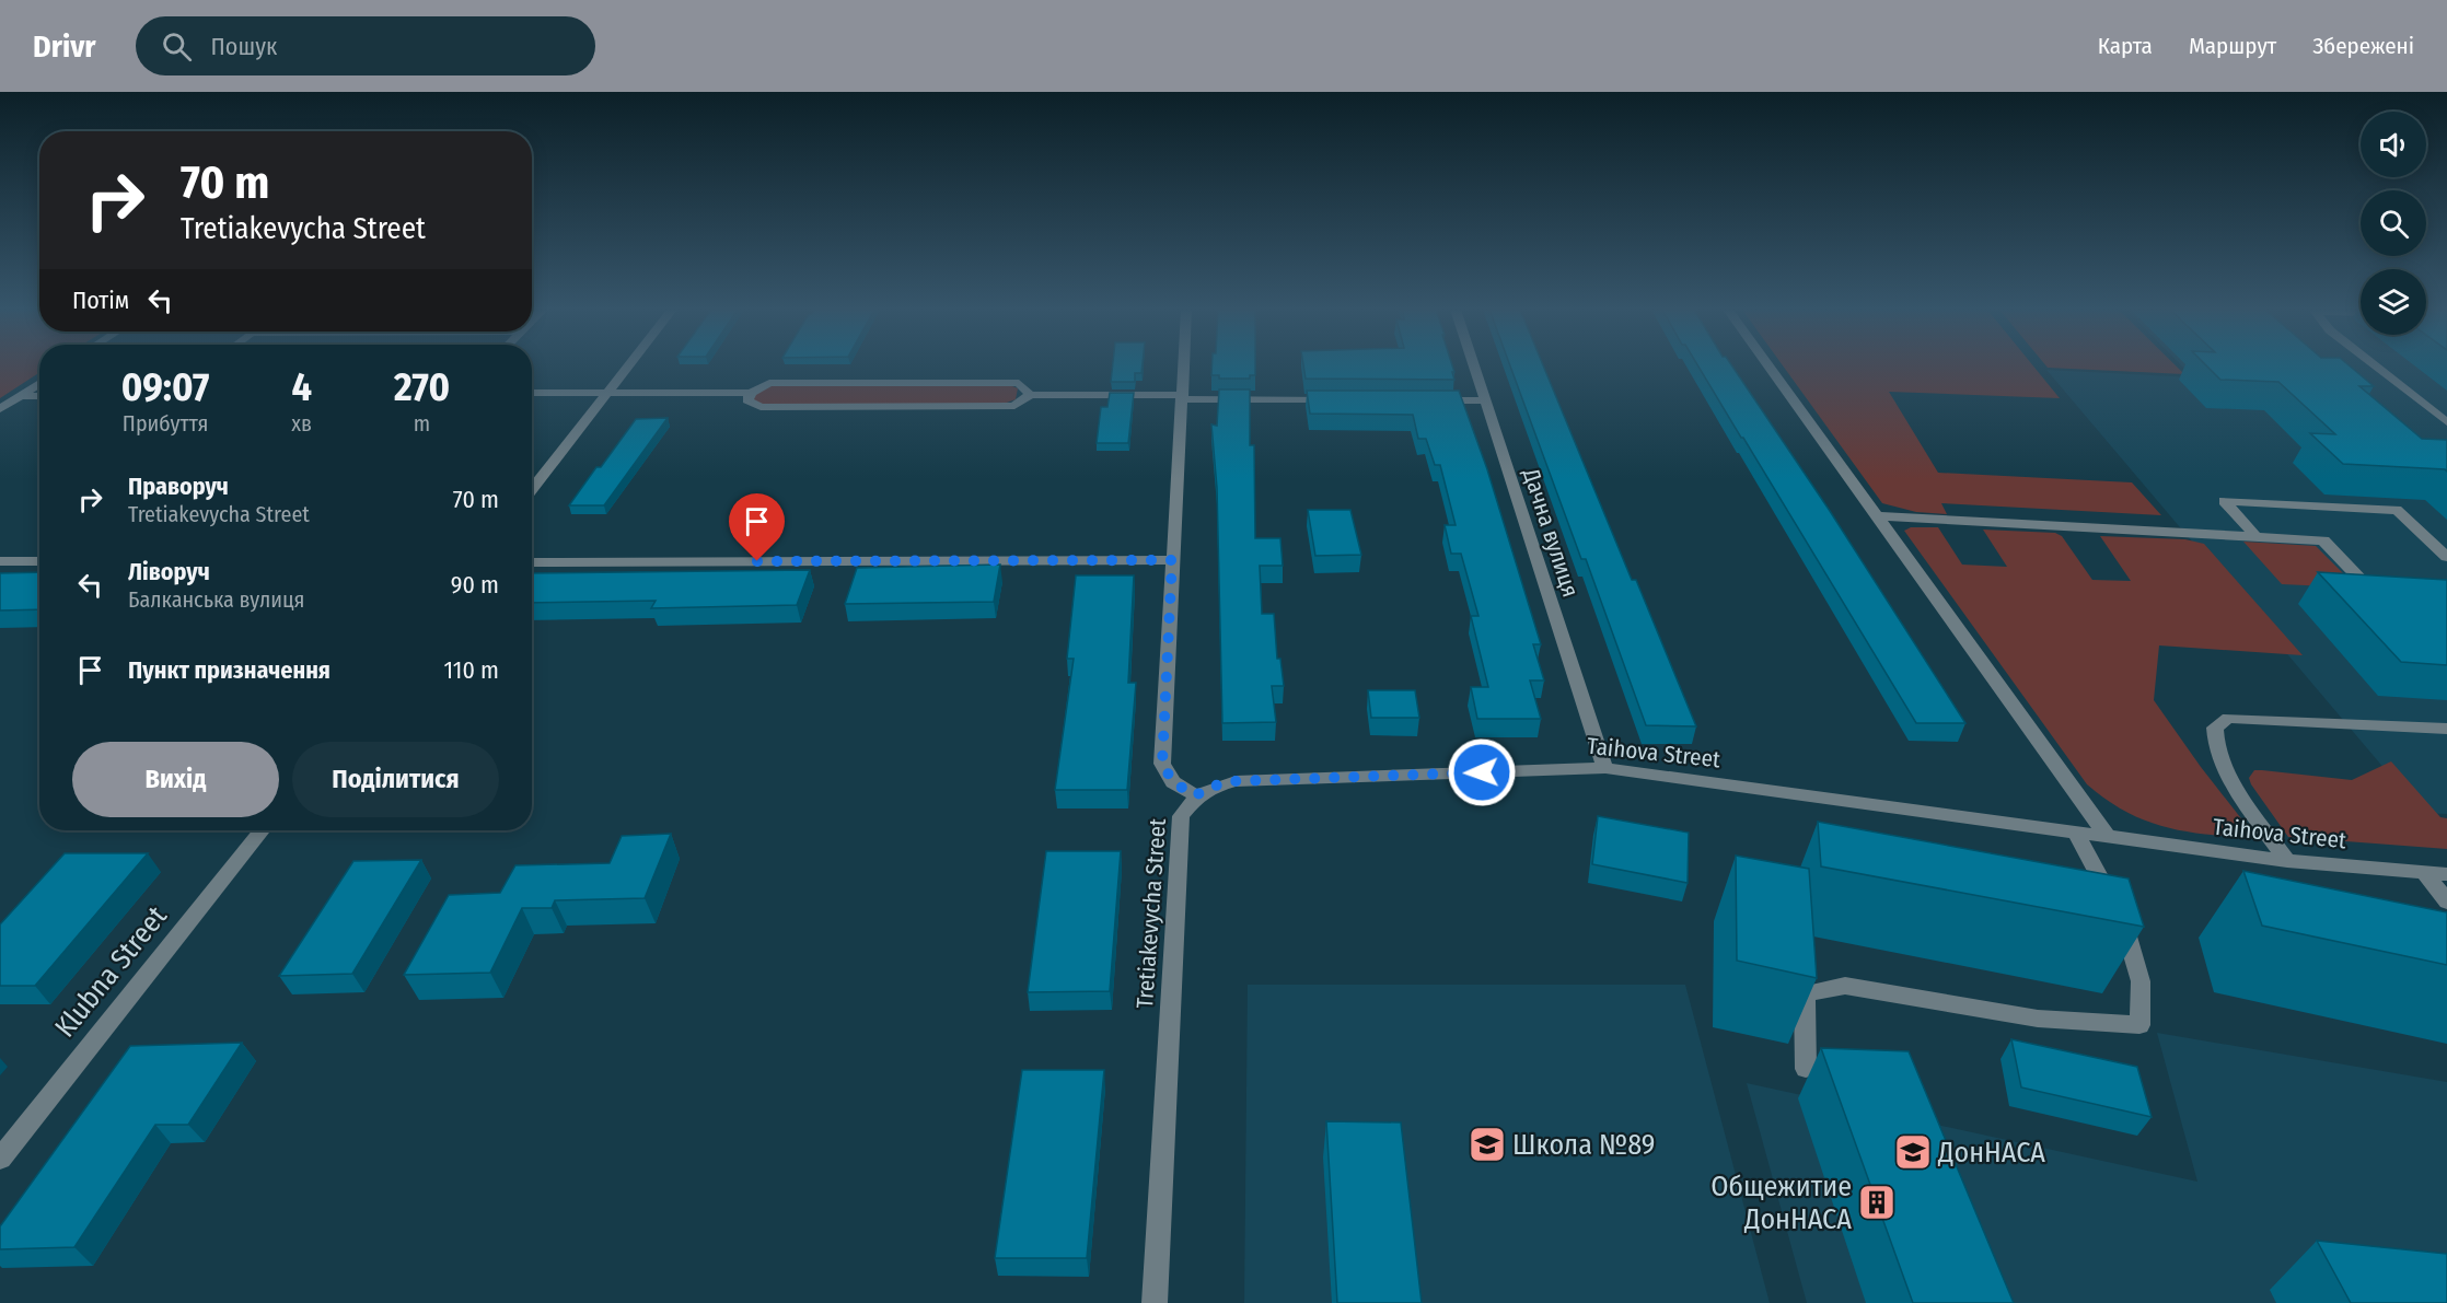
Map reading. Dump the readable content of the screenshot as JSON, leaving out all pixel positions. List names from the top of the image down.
{
  "streets": {
    "street": [
      "Дачна вулиця",
      "Taihova Street",
      "Tretiakevycha Street",
      "Klubna Street"
    ]
  },
  "crossings": [
    ["Дачна вулиця", "Taihova Street"],
    ["Taihova Street", "Tretiakevycha Street"]
  ],
  "places": {
    "school or university": ["Школа №89", "ДонНАСА"],
    "building": ["Общежитие ДонНАСА"]
  },
  "page": {
    "header": "Drivr",
    "search": "Пошук",
    "nav": ["Карта", "Маршрут", "Збережені"],
    "turn": ["70 m", "Tretiakevycha Street"],
    "then": "Потім",
    "eta": [
      "09:07",
      "Прибуття",
      "4",
      "хв",
      "270",
      "m"
    ],
    "list": [
      {
        "name": "Праворуч",
        "note": "Tretiakevycha Street",
        "value": "70 m"
      },
      {
        "name": "Ліворуч",
        "note": "Балканська вулиця",
        "value": "90 m"
      },
      {
        "name": "Пункт призначення",
        "value": "110 m"
      }
    ],
    "buttons": ["Вихід", "Поділитися"]
  }
}
